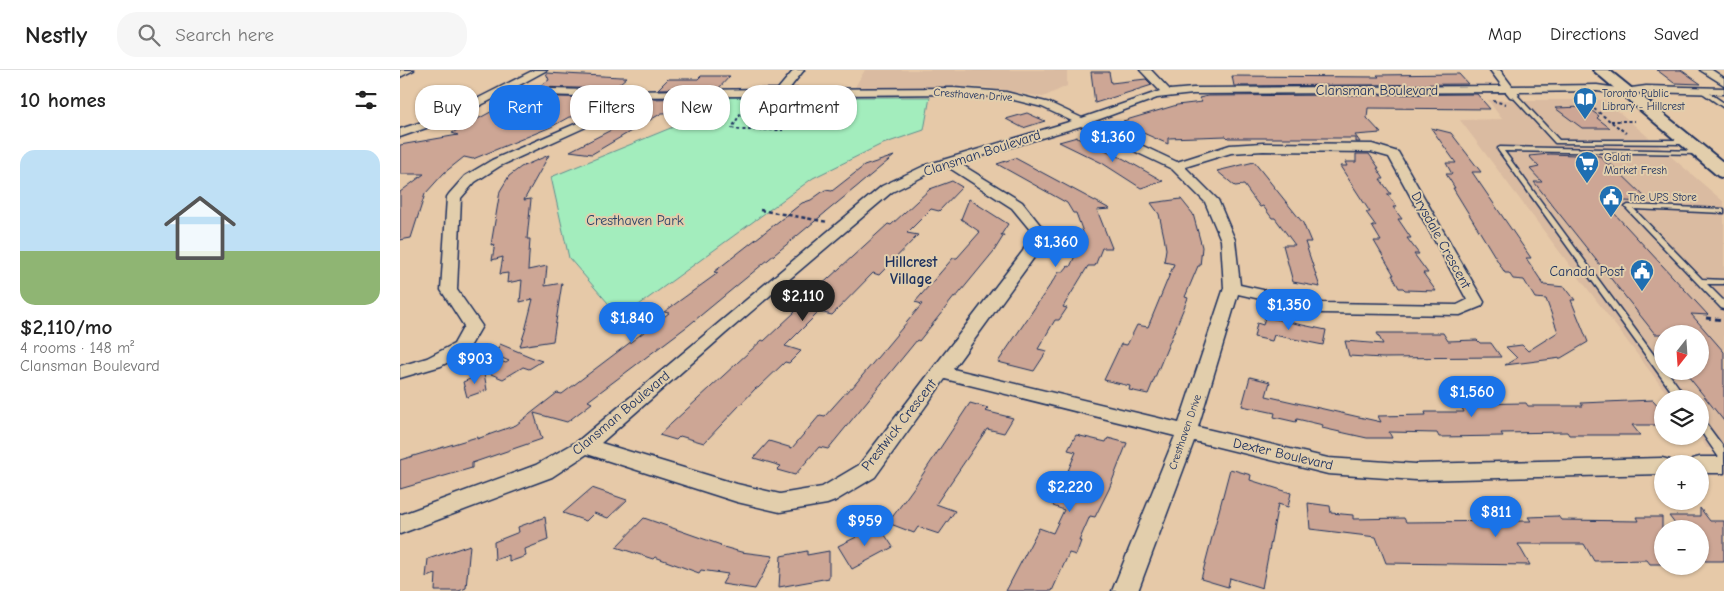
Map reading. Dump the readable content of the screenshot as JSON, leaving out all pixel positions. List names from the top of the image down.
{
  "streets": {
    "street": [
      "Clansman Boulevard",
      "Cresthaven Drive",
      "Drysdale Crescent",
      "Prestwick Crescent",
      "Dexter Boulevard"
    ]
  },
  "crossings": [
    ["Clansman Boulevard", "Cresthaven Drive"],
    ["Clansman Boulevard", "Prestwick Crescent"],
    ["Cresthaven Drive", "Drysdale Crescent"],
    ["Cresthaven Drive", "Dexter Boulevard"],
    ["Prestwick Crescent", "Dexter Boulevard"]
  ],
  "districts": ["Hillcrest Village"],
  "parks": ["Cresthaven Park"],
  "places": {
    "library": ["Toronto Public Library - Hillcrest"],
    "supermarket": ["Galati Market Fresh"],
    "public building": ["The UPS Store", "Canada Post"]
  },
  "north": "bottom",
  "page": {
    "header": "Nestly",
    "search": "Search here",
    "nav": ["Map", "Directions", "Saved"],
    "heading": "10 homes",
    "chip": [
      "Buy",
      "Rent",
      "Filters",
      "New",
      "Apartment"
    ],
    "price": [
      "$1,360",
      "$1,360",
      "$2,110",
      "$1,350",
      "$1,840",
      "$903",
      "$1,560",
      "$2,220",
      "$811",
      "$959"
    ],
    "list": [
      {
        "name": "$2,110/mo",
        "note": "4 rooms · 148 m² · Clansman Boulevard"
      }
    ],
    "map_buttons": ["+", "−"]
  }
}
